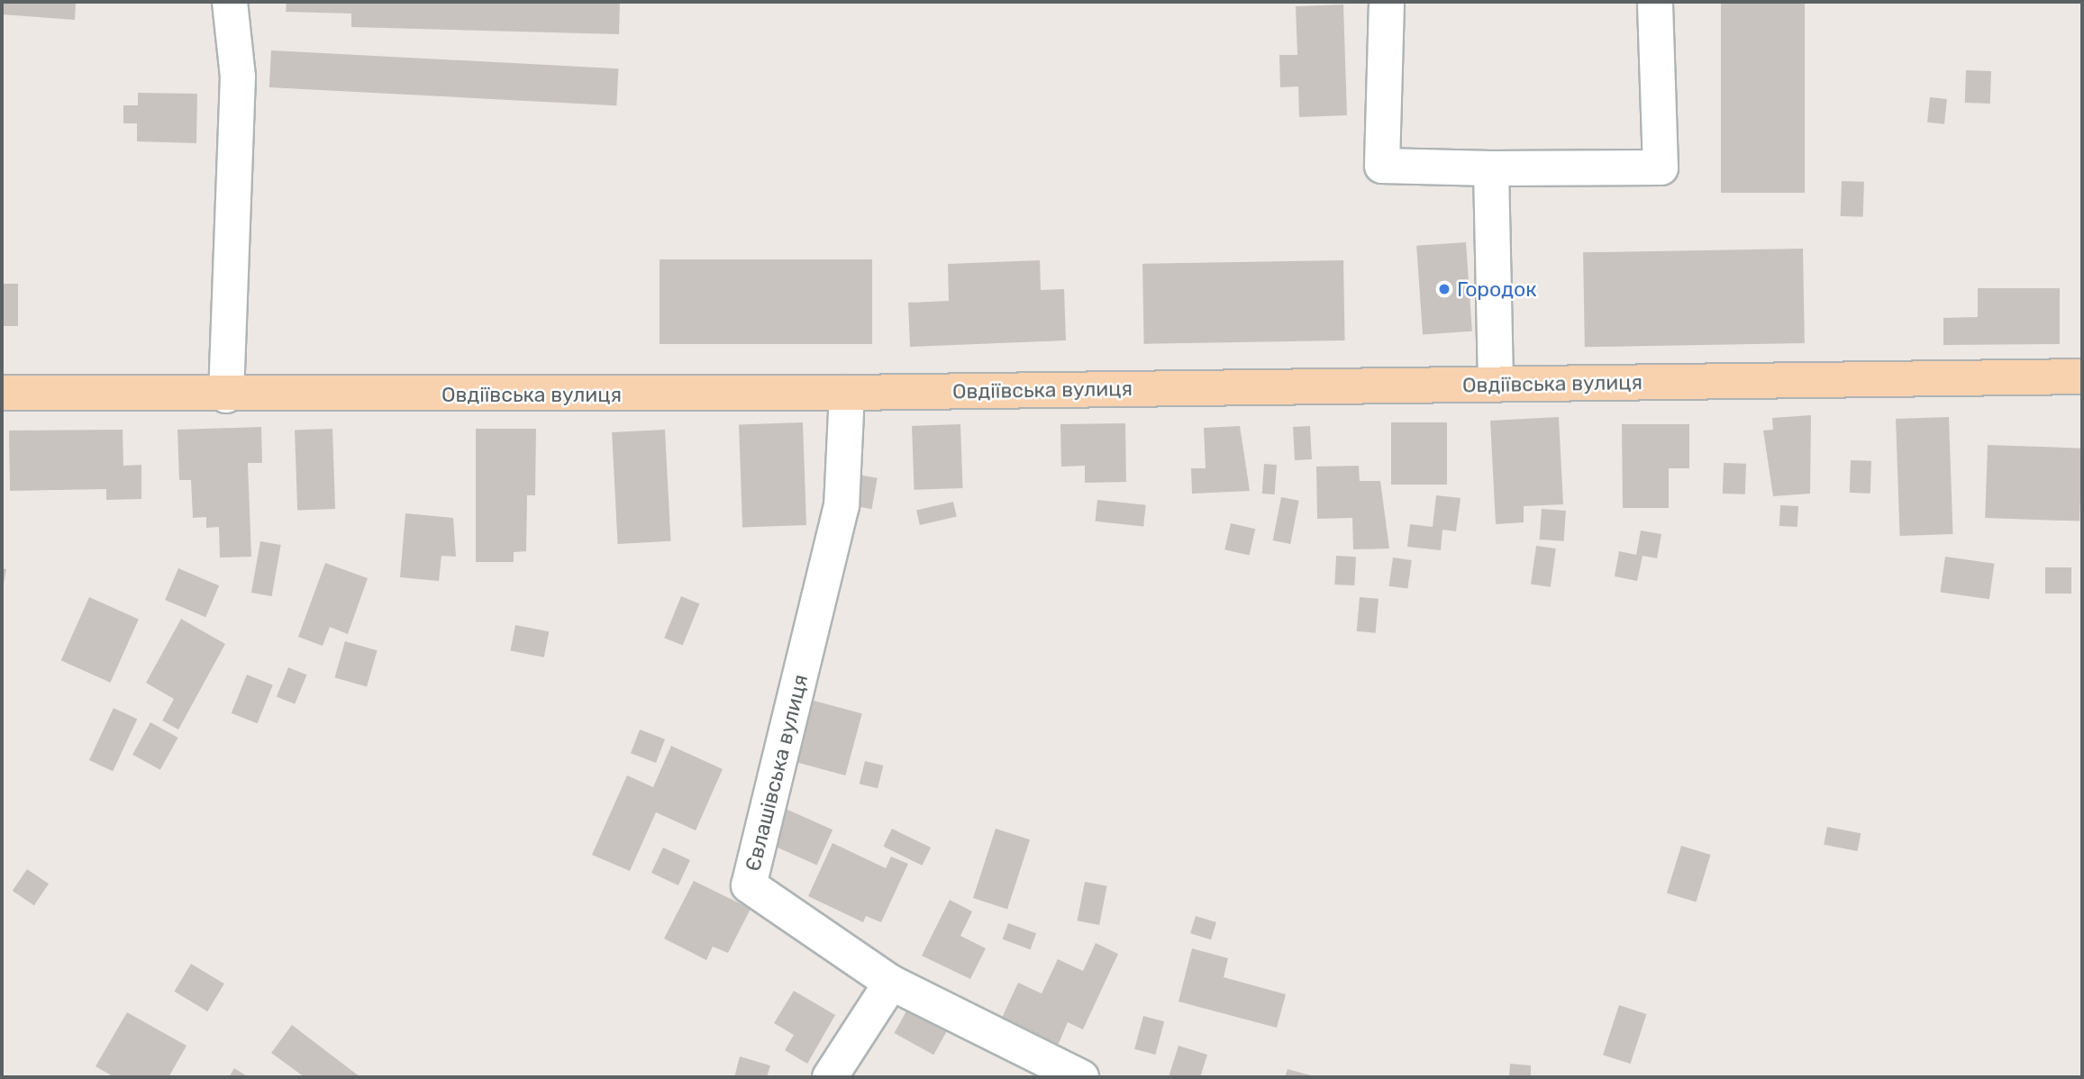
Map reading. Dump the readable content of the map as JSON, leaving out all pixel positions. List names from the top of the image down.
{
  "streets": {
    "main road": ["Овдіївська вулиця"],
    "street": ["Євлашівська вулиця"]
  },
  "crossings": [
    ["Овдіївська вулиця", "Євлашівська вулиця"]
  ],
  "places": ["Городок"]
}
